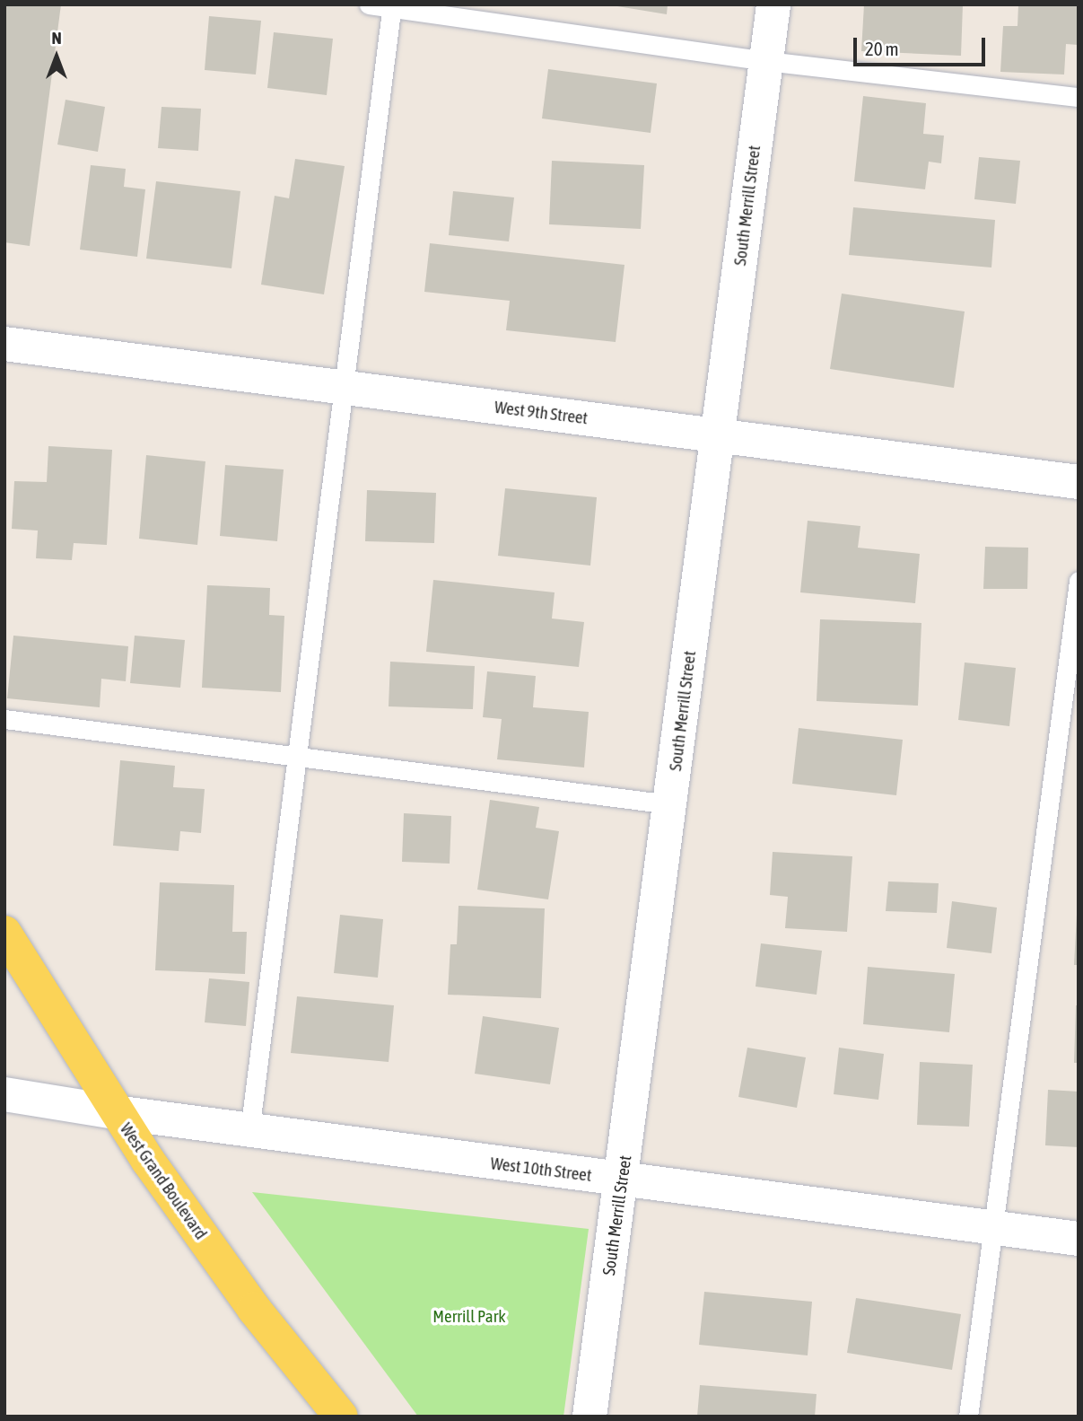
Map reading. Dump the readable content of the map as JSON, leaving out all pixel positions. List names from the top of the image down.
{
  "streets": {
    "main road": ["West Grand Boulevard"],
    "street": ["South Merrill Street", "West 9th Street", "West 10th Street"]
  },
  "crossings": [
    ["South Merrill Street", "West 9th Street"],
    ["South Merrill Street", "West 10th Street"],
    ["West 10th Street", "West Grand Boulevard"]
  ],
  "parks": ["Merrill Park"],
  "scale_bar": "20 m",
  "north": "top"
}
